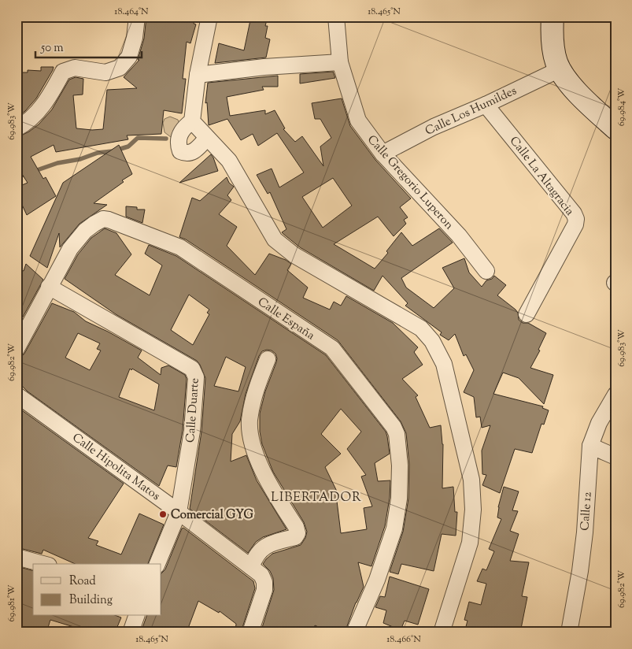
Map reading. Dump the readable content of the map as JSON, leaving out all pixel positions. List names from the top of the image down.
{
  "streets": {
    "street": [
      "Calle Los Humildes",
      "Calle La Altagracia",
      "Calle Gregorio Luperon",
      "Calle España",
      "Calle Duarte",
      "Calle Hipolita Matos",
      "Calle 12"
    ]
  },
  "crossings": [
    ["Calle Los Humildes", "Calle La Altagracia"],
    ["Calle Los Humildes", "Calle Gregorio Luperon"],
    ["Calle España", "Calle Duarte"],
    ["Calle Duarte", "Calle Hipolita Matos"]
  ],
  "districts": ["LIBERTADOR"],
  "places": ["Comercial GYG"],
  "legend": ["Road", "Building"],
  "scale_bar": "50 m",
  "coordinates": [
    "18.464°N",
    "18.465°N",
    "69.984°W",
    "69.983°W",
    "69.982°W",
    "69.981°W",
    "18.466°N"
  ]
}
